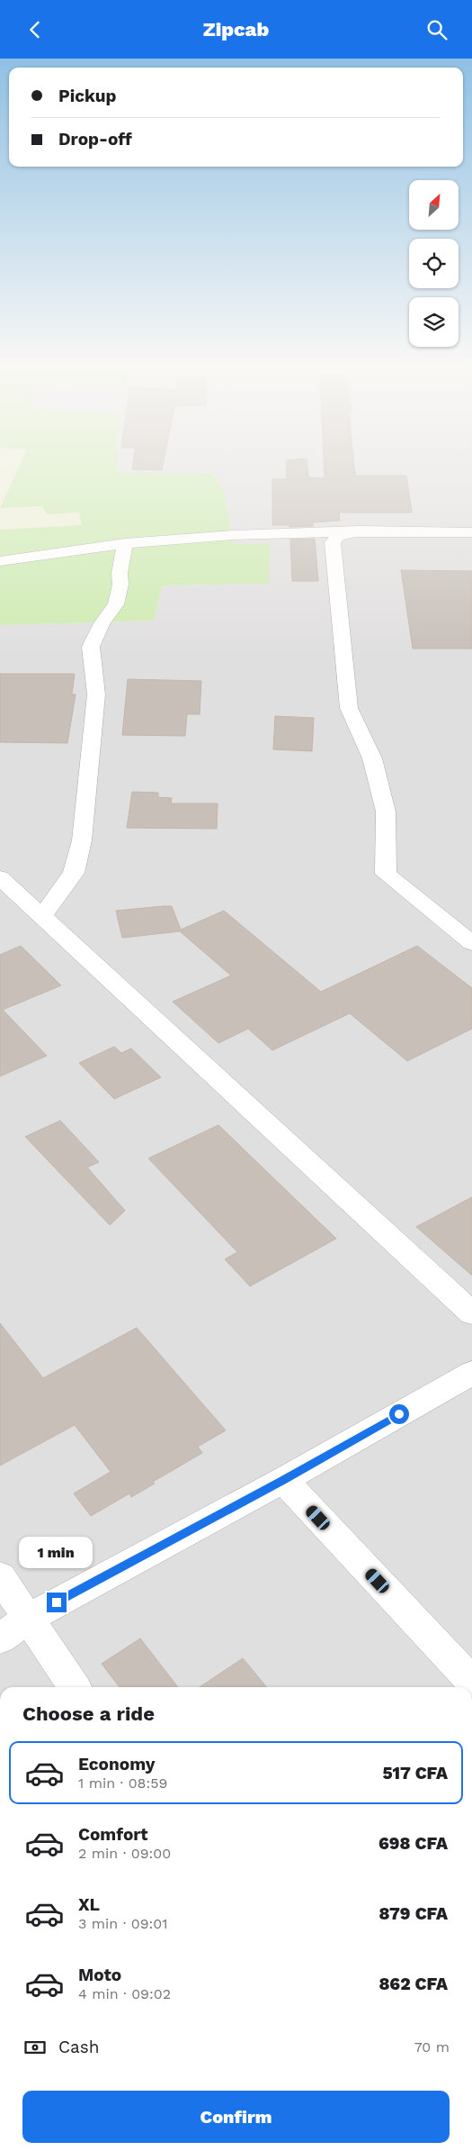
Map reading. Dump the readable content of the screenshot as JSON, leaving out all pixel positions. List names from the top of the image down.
{
  "north": "top right",
  "page": {
    "header": "Zipcab",
    "banner": ["Pickup", "Drop-off"],
    "bubble": "1 min",
    "heading": "Choose a ride",
    "list": [
      {
        "name": "Economy",
        "note": "1 min · 08:59",
        "value": "517 CFA"
      },
      {
        "name": "Comfort",
        "note": "2 min · 09:00",
        "value": "698 CFA"
      },
      {
        "name": "XL",
        "note": "3 min · 09:01",
        "value": "879 CFA"
      },
      {
        "name": "Moto",
        "note": "4 min · 09:02",
        "value": "862 CFA"
      }
    ],
    "pay": ["Cash", "70 m"],
    "buttons": "Confirm"
  }
}
